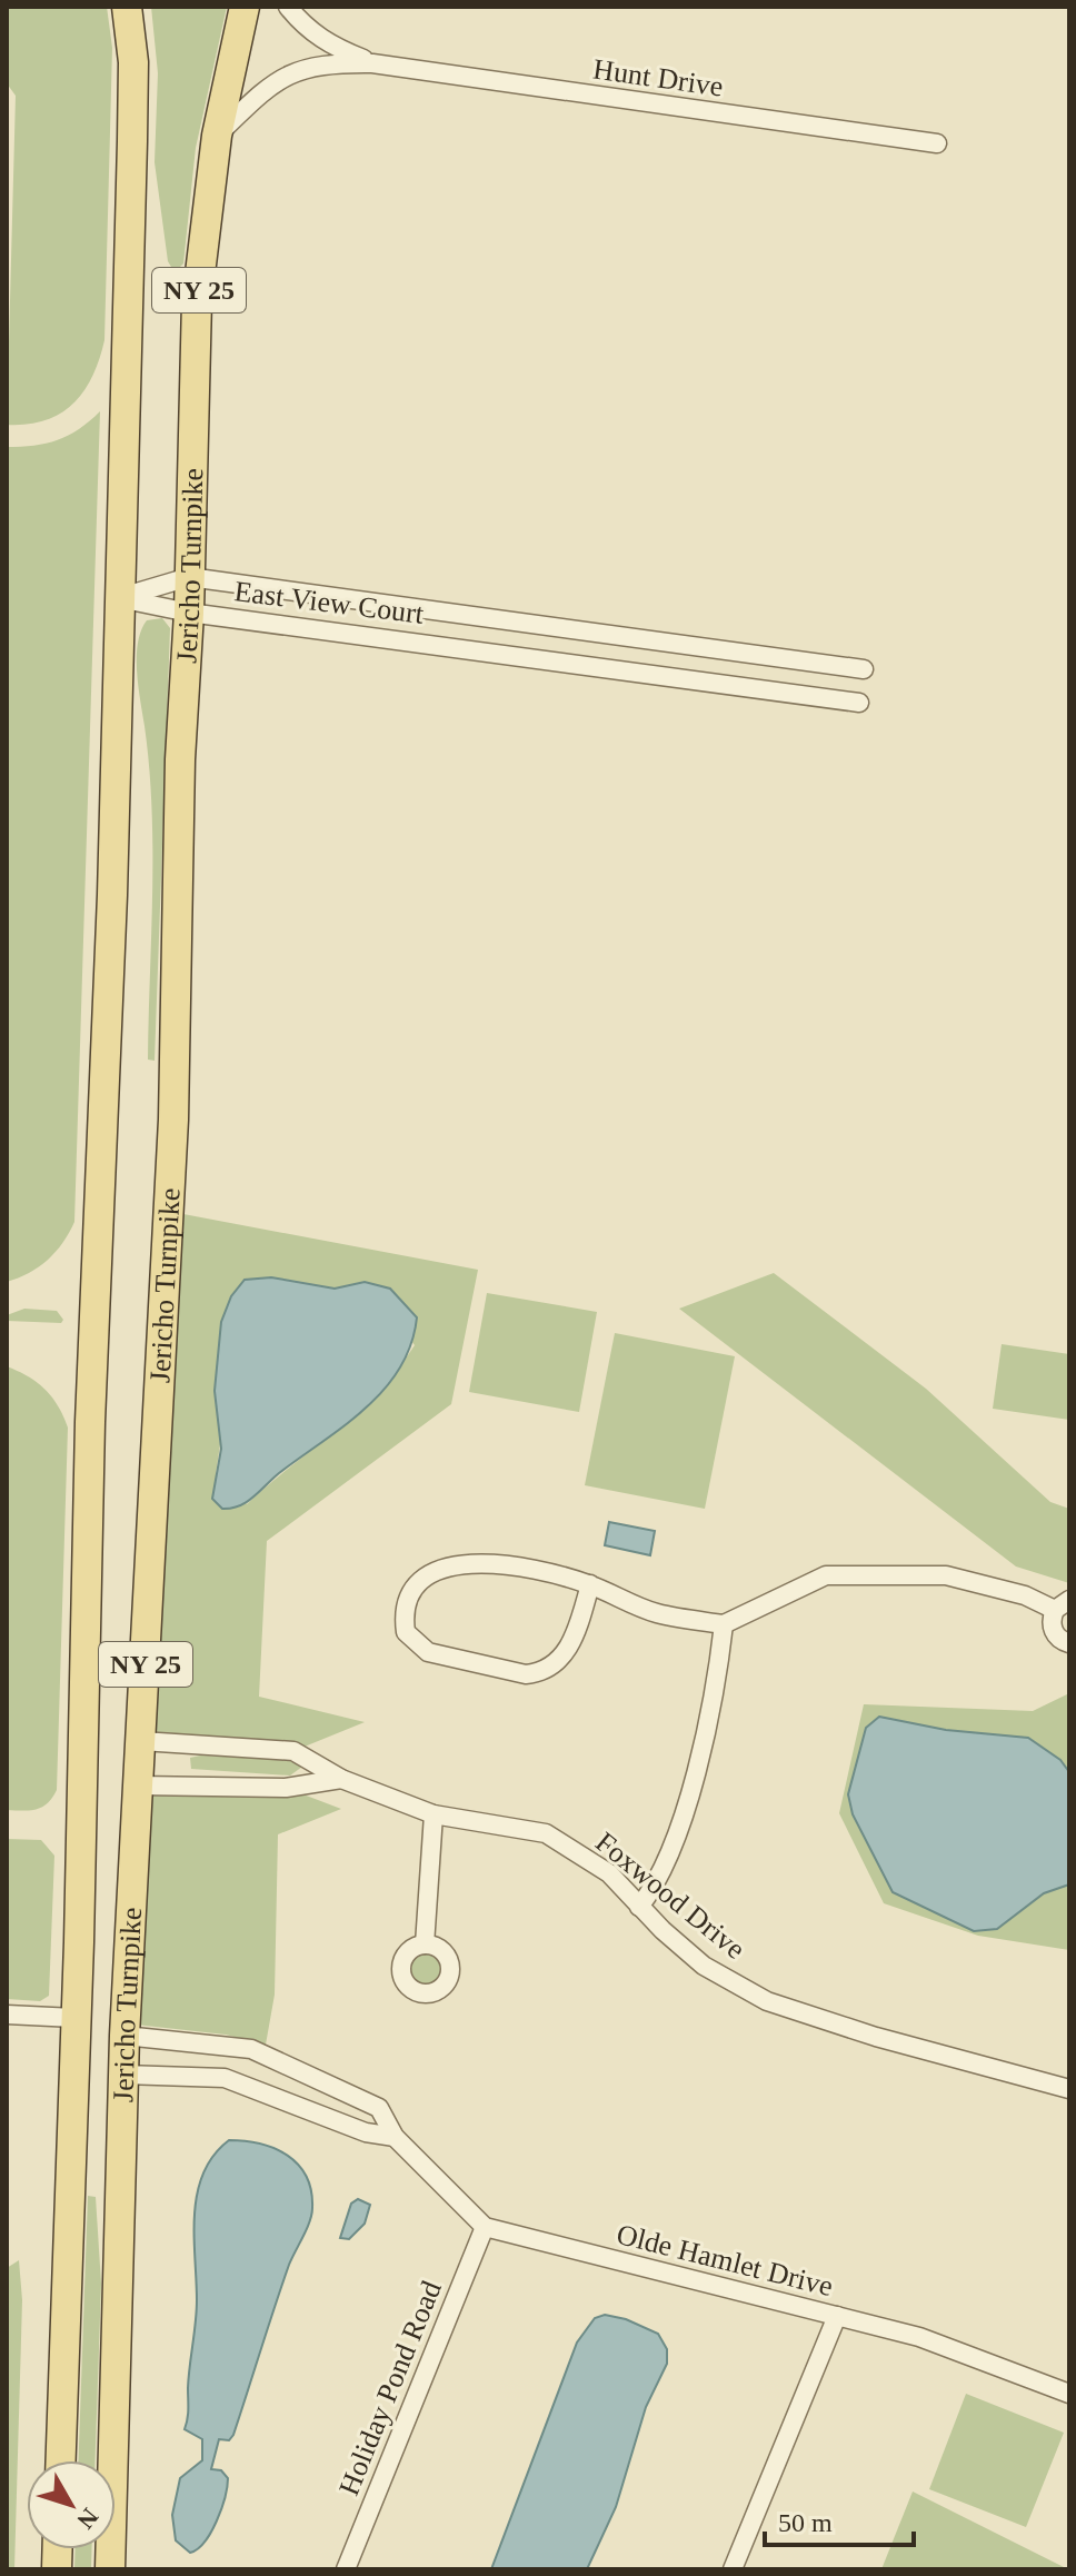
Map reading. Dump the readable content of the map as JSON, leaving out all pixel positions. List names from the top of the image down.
{
  "streets": {
    "main road": ["NY 25", "Jericho Turnpike"],
    "street": [
      "Hunt Drive",
      "East View Court",
      "Foxwood Drive",
      "Olde Hamlet Drive",
      "Holiday Pond Road"
    ]
  },
  "crossings": [
    ["Hunt Drive", "Jericho Turnpike"],
    ["Jericho Turnpike", "East View Court"],
    ["Jericho Turnpike", "Foxwood Drive"],
    ["Olde Hamlet Drive", "Holiday Pond Road"]
  ],
  "scale_bar": "50 m",
  "north": "bottom right"
}
